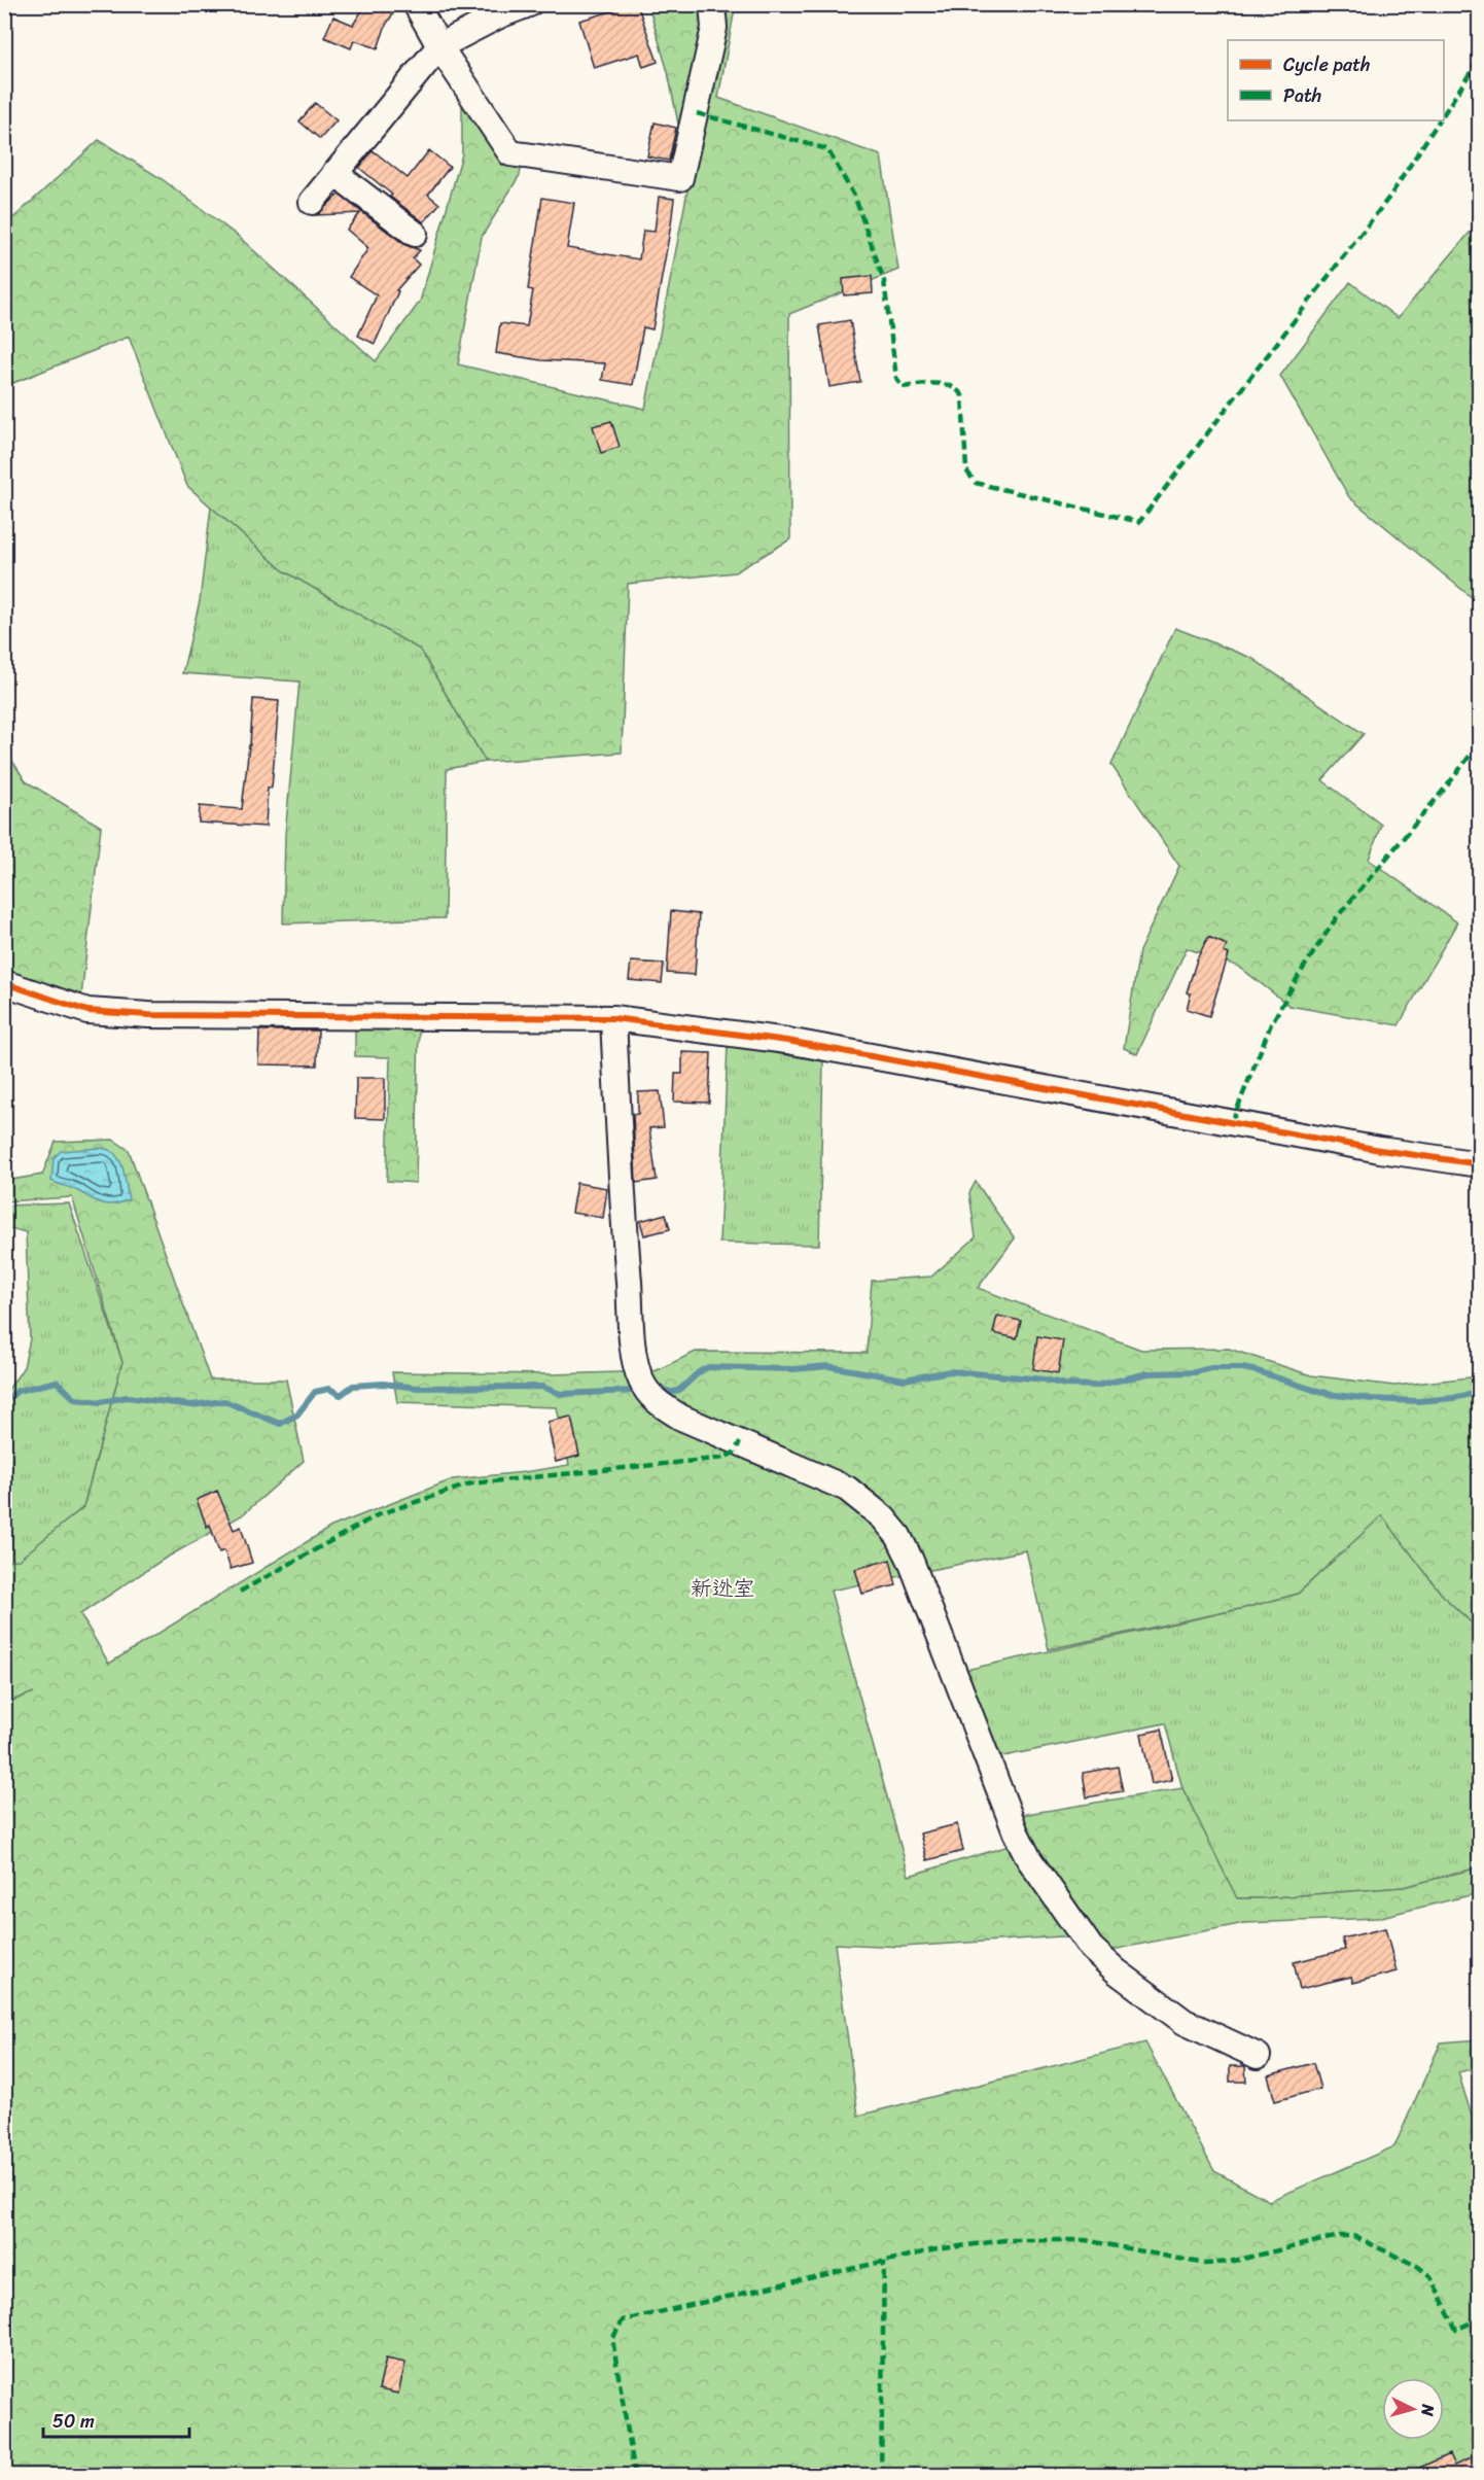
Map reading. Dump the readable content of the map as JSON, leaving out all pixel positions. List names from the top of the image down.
{
  "districts": ["新迯室"],
  "legend": ["Cycle path", "Path"],
  "scale_bar": "50 m",
  "north": "right"
}
